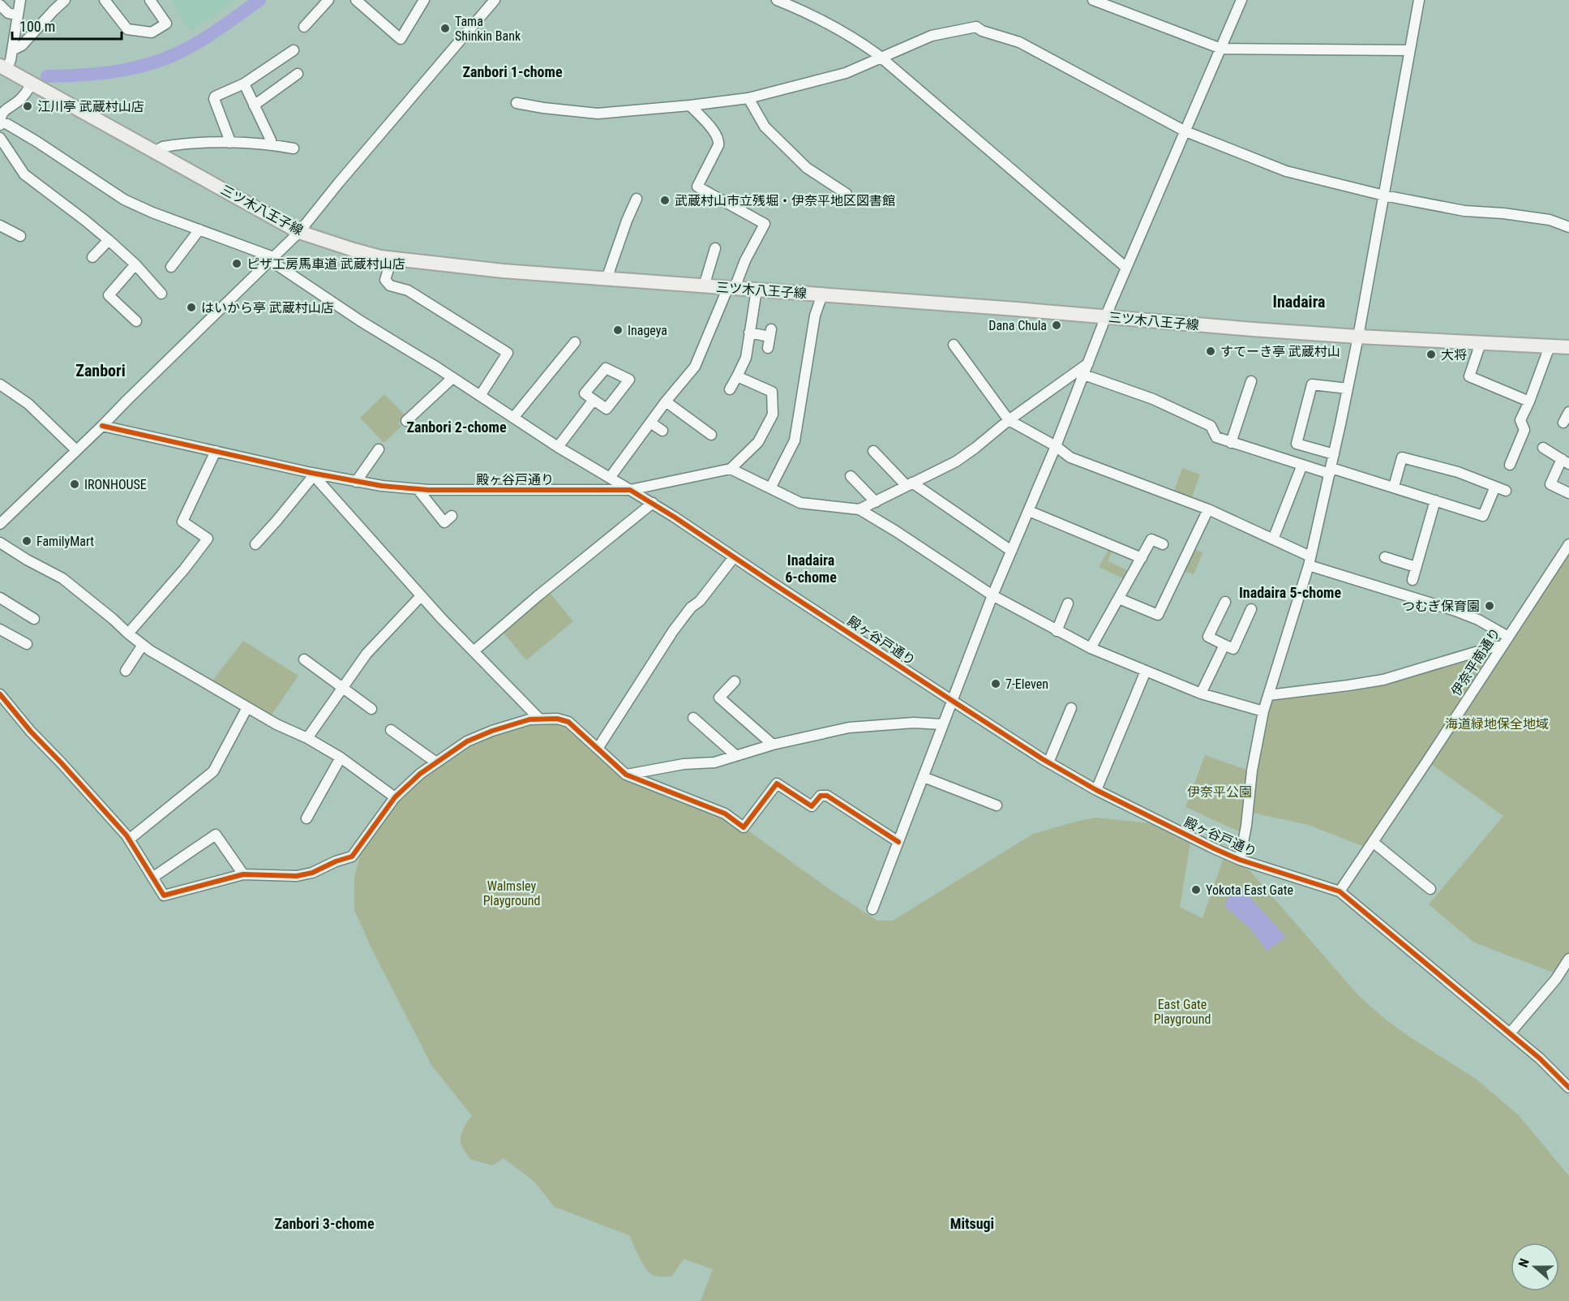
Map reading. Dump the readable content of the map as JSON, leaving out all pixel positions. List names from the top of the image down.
{
  "streets": {
    "main road": ["三ツ木八王子線"],
    "street": ["殿ヶ谷戸通り", "伊奈平南通り"]
  },
  "crossings": [
    ["殿ヶ谷戸通り", "伊奈平南通り"]
  ],
  "districts": [
    "Zanbori 1-chome",
    "Inadaira",
    "Zanbori",
    "Zanbori 2-chome",
    "Inadaira 6-chome",
    "Inadaira 5-chome",
    "Zanbori 3-chome",
    "Mitsugi"
  ],
  "parks": [
    "海道緑地保全地域",
    "伊奈平公園",
    "Walmsley Playground",
    "East Gate Playground"
  ],
  "places": [
    "Tama Shinkin Bank",
    "江川亭 武蔵村山店",
    "武蔵村山市立残堀・伊奈平地区図書館",
    "ピザ工房馬車道 武蔵村山店",
    "はいから亭 武蔵村山店",
    "Dana Chula",
    "Inageya",
    "すてーき亭 武蔵村山",
    "大将",
    "IRONHOUSE",
    "FamilyMart",
    "つむぎ保育園",
    "7-Eleven",
    "Yokota East Gate"
  ],
  "scale_bar": "100 m",
  "north": "left"
}
